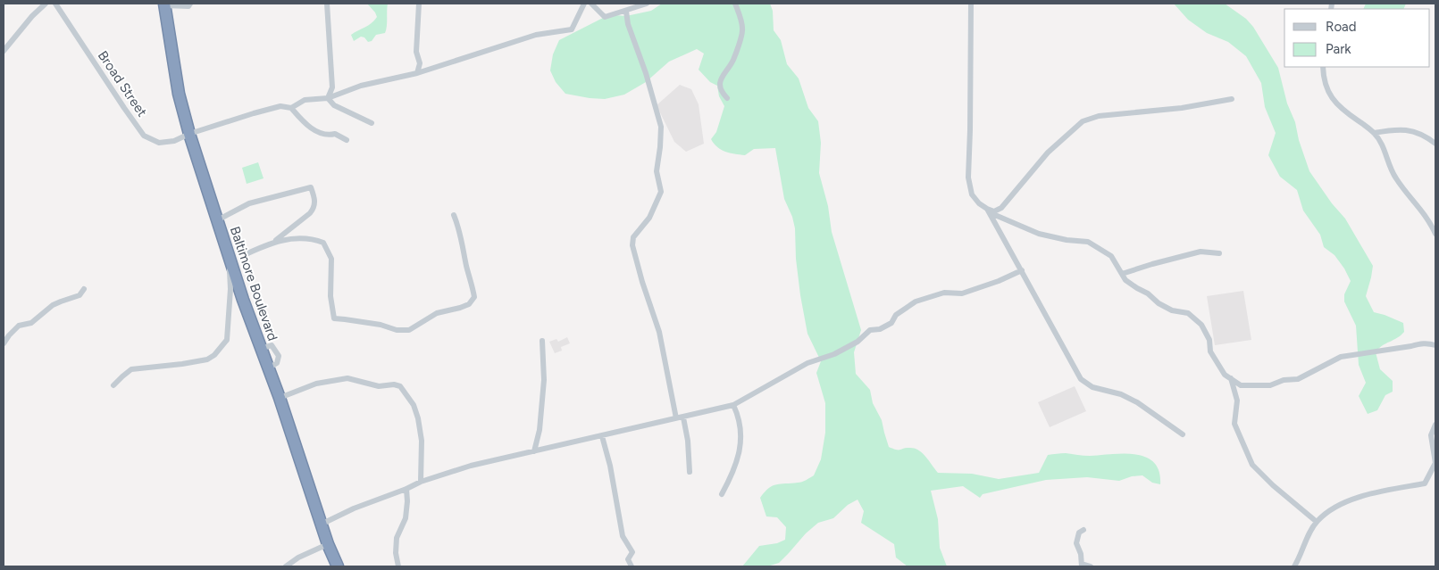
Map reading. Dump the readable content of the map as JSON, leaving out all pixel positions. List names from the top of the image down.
{
  "streets": {
    "highway": ["Baltimore Boulevard"],
    "street": ["Broad Street"]
  },
  "crossings": [
    ["Broad Street", "Baltimore Boulevard"]
  ],
  "legend": ["Road", "Park"]
}
